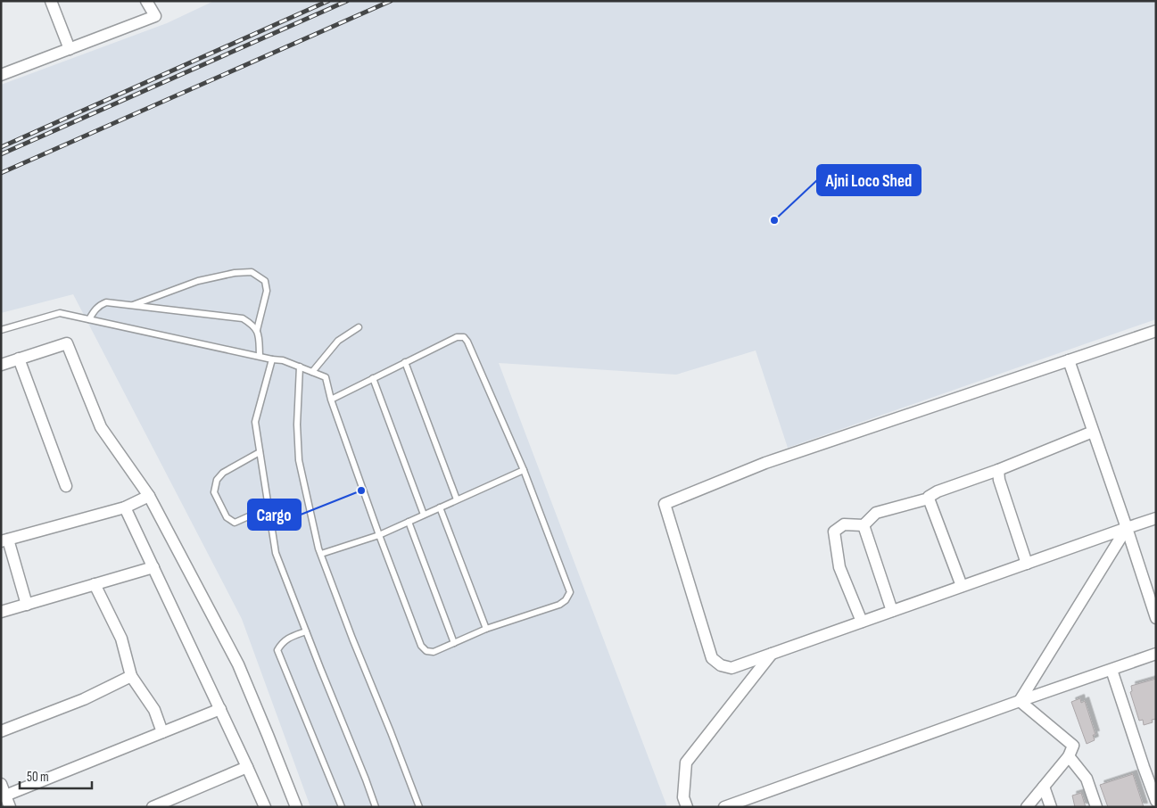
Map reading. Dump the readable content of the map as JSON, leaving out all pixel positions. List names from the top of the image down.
{
  "places": ["Ajni Loco Shed", "Cargo"],
  "scale_bar": "50 m"
}
